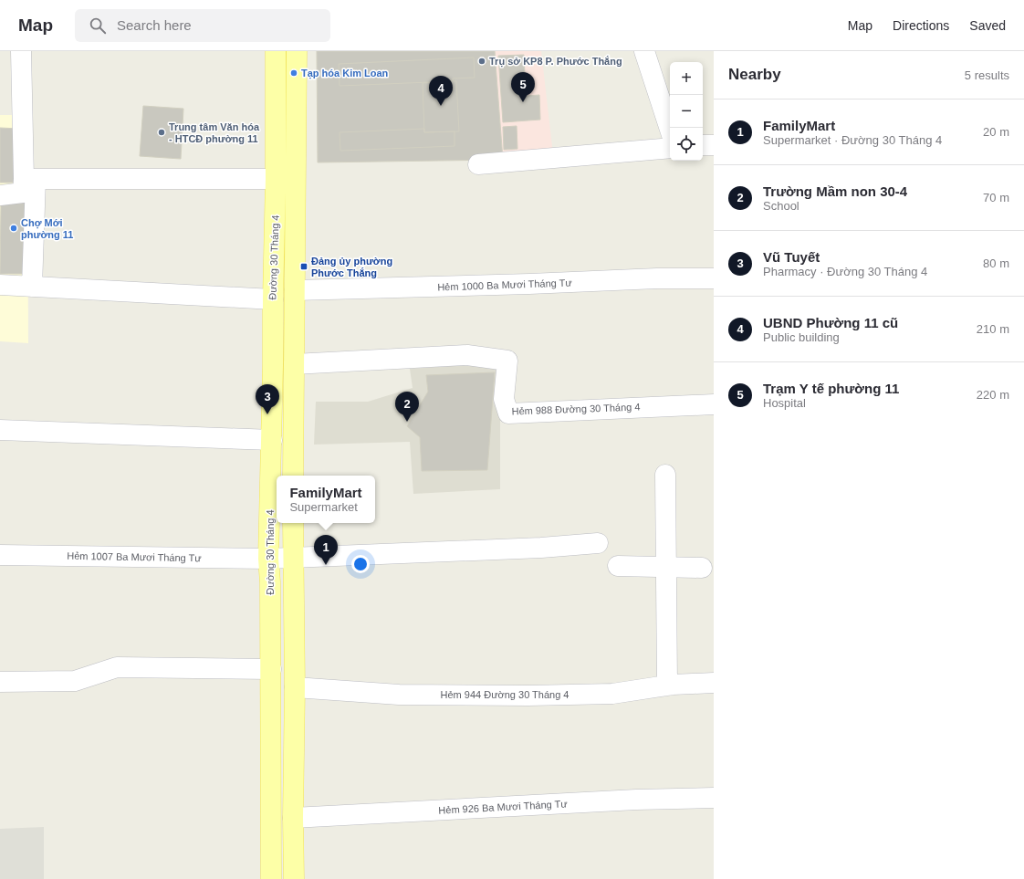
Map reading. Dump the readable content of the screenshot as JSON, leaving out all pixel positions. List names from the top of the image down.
{
  "streets": {
    "main road": ["Đường 30 Tháng 4"],
    "street": [
      "Hẻm 1000 Ba Mươi Tháng Tư",
      "Hẻm 988 Đường 30 Tháng 4",
      "Hẻm 1007 Ba Mươi Tháng Tư",
      "Hẻm 944 Đường 30 Tháng 4",
      "Hẻm 926 Ba Mươi Tháng Tư"
    ]
  },
  "crossings": [
    ["Đường 30 Tháng 4", "Hẻm 1000 Ba Mươi Tháng Tư"],
    ["Đường 30 Tháng 4", "Hẻm 988 Đường 30 Tháng 4"],
    ["Đường 30 Tháng 4", "Hẻm 1007 Ba Mươi Tháng Tư"]
  ],
  "places": {
    "other": [
      "Trụ sở KP8 P. Phước Thắng",
      "Tạp hóa Kim Loan",
      "Trung tâm Văn hóa - HTCĐ phường 11",
      "Chợ Mới phường 11"
    ],
    "transit": ["Đảng ủy phường Phước Thắng"]
  },
  "page": {
    "header": "Map",
    "search": "Search here",
    "nav": ["Map", "Directions", "Saved"],
    "heading": ["Nearby", "5 results"],
    "map_buttons": ["+", "−"],
    "pins": [
      "5",
      "4",
      "3",
      "2",
      "1"
    ],
    "list": [
      {
        "mark": "1",
        "name": "FamilyMart",
        "note": "Supermarket · Đường 30 Tháng 4",
        "value": "20 m"
      },
      {
        "mark": "2",
        "name": "Trường Mầm non 30-4",
        "note": "School",
        "value": "70 m"
      },
      {
        "mark": "3",
        "name": "Vũ Tuyết",
        "note": "Pharmacy · Đường 30 Tháng 4",
        "value": "80 m"
      },
      {
        "mark": "4",
        "name": "UBND Phường 11 cũ",
        "note": "Public building",
        "value": "210 m"
      },
      {
        "mark": "5",
        "name": "Trạm Y tế phường 11",
        "note": "Hospital",
        "value": "220 m"
      }
    ],
    "popup": ["FamilyMart", "Supermarket"]
  }
}
